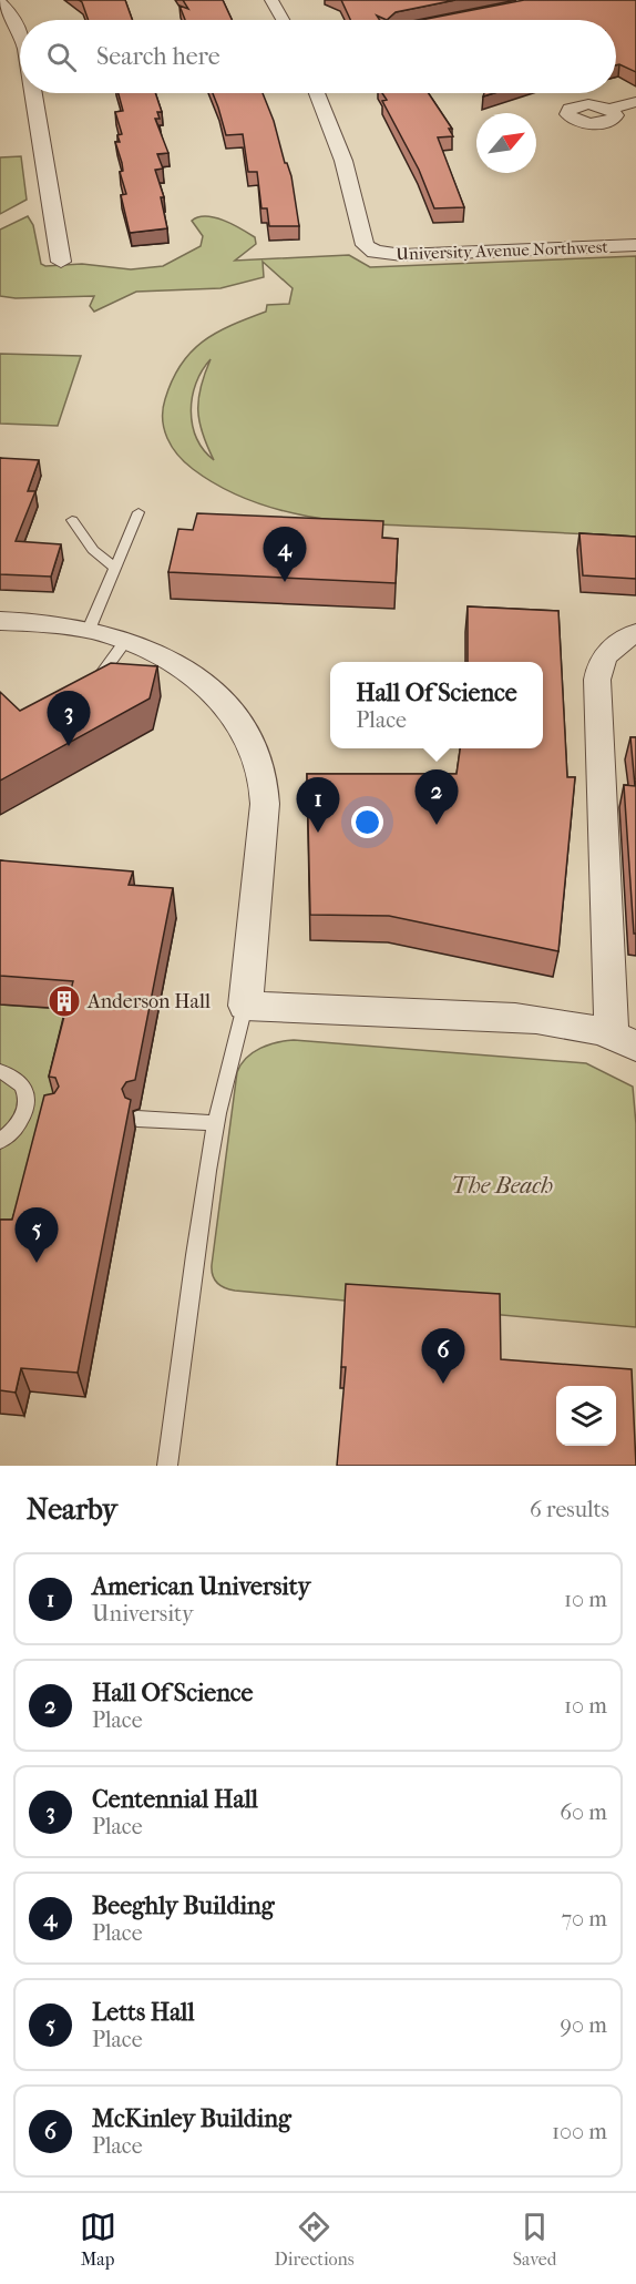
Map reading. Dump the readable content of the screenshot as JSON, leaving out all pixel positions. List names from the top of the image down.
{
  "streets": {
    "street": ["University Avenue Northwest"]
  },
  "parks": ["The Beach"],
  "places": {
    "building": ["Anderson Hall"]
  },
  "north": "top right",
  "page": {
    "search": "Search here",
    "pins": [
      "4",
      "3",
      "2",
      "1",
      "5",
      "6"
    ],
    "popup": ["Hall Of Science", "Place"],
    "heading": ["Nearby", "6 results"],
    "list": [
      {
        "mark": "1",
        "name": "American University",
        "note": "University",
        "value": "10 m"
      },
      {
        "mark": "2",
        "name": "Hall Of Science",
        "note": "Place",
        "value": "10 m"
      },
      {
        "mark": "3",
        "name": "Centennial Hall",
        "note": "Place",
        "value": "60 m"
      },
      {
        "mark": "4",
        "name": "Beeghly Building",
        "note": "Place",
        "value": "70 m"
      },
      {
        "mark": "5",
        "name": "Letts Hall",
        "note": "Place",
        "value": "90 m"
      },
      {
        "mark": "6",
        "name": "McKinley Building",
        "note": "Place",
        "value": "100 m"
      }
    ],
    "nav": ["Map", "Directions", "Saved"]
  }
}
